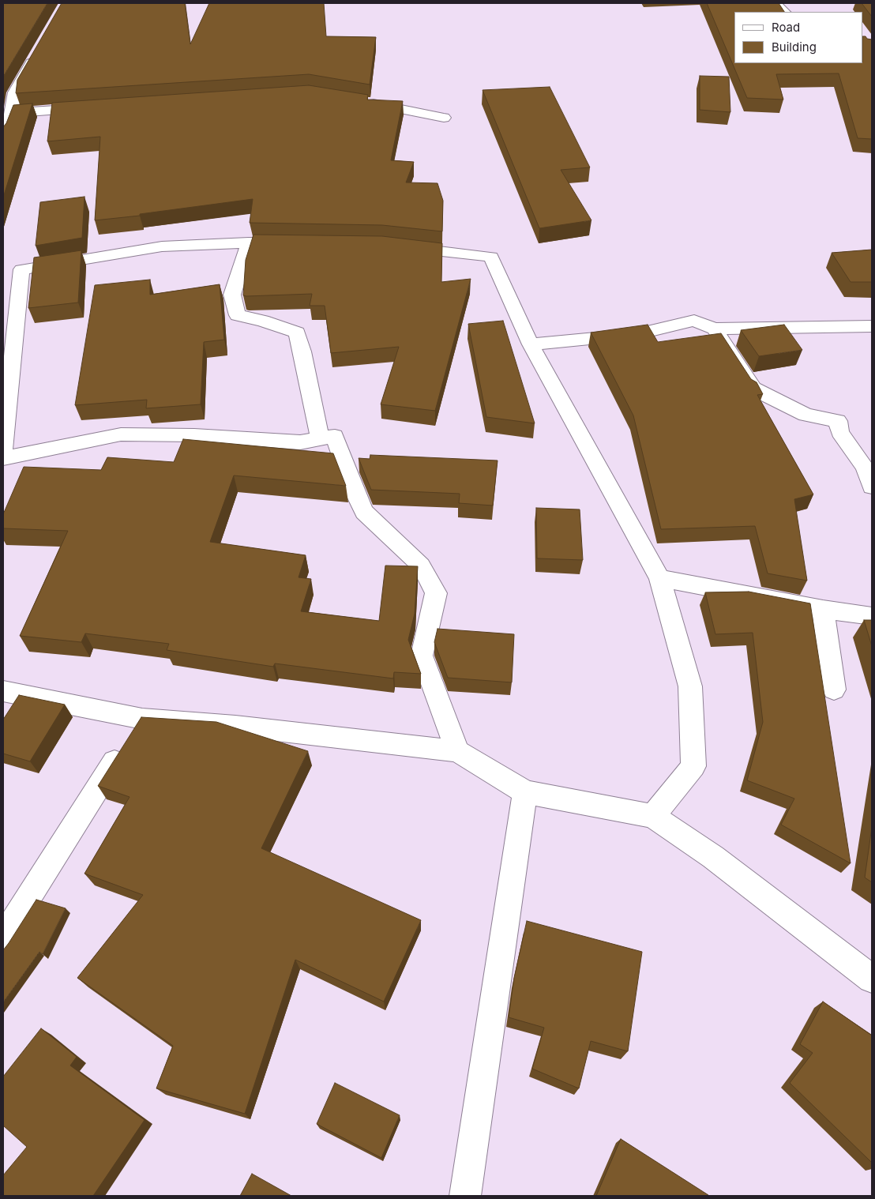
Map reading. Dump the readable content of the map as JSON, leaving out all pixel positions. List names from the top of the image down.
{
  "legend": ["Road", "Building"]
}
